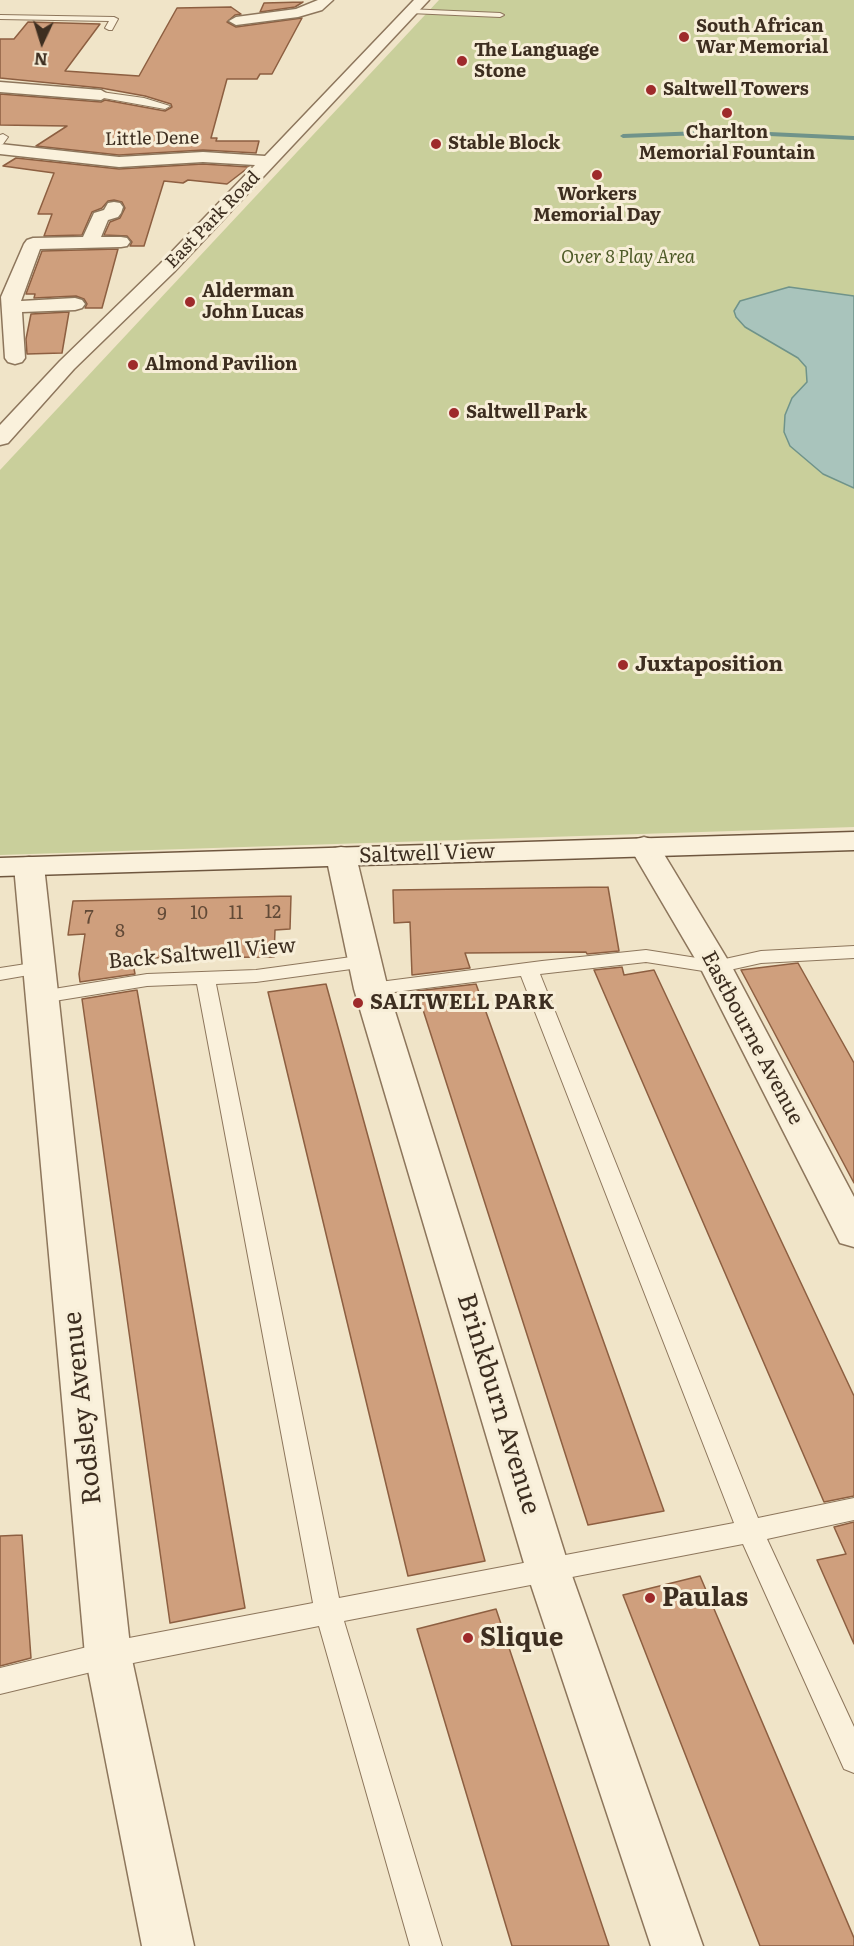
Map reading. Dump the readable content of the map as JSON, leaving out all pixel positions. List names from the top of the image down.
{
  "streets": {
    "street": [
      "Little Dene",
      "East Park Road",
      "Saltwell View",
      "Eastbourne Avenue",
      "Brinkburn Avenue",
      "Rodsley Avenue"
    ],
    "lane": ["Back Saltwell View"]
  },
  "crossings": [
    ["Little Dene", "East Park Road"],
    ["Saltwell View", "Eastbourne Avenue"],
    ["Saltwell View", "Brinkburn Avenue"],
    ["Saltwell View", "Rodsley Avenue"],
    ["Back Saltwell View", "Eastbourne Avenue"],
    ["Back Saltwell View", "Brinkburn Avenue"],
    ["Back Saltwell View", "Rodsley Avenue"]
  ],
  "parks": ["Over 8 Play Area"],
  "places": [
    "South African War Memorial",
    "The Language Stone",
    "Saltwell Towers",
    "Charlton Memorial Fountain",
    "Stable Block",
    "Workers Memorial Day",
    "Alderman John Lucas",
    "Almond Pavilion",
    "Saltwell Park",
    "Juxtaposition",
    "SALTWELL PARK",
    "Paulas",
    "Slique"
  ],
  "house_numbers": [
    "12",
    "10",
    "11",
    "9",
    "7",
    "8"
  ],
  "north": "bottom"
}
